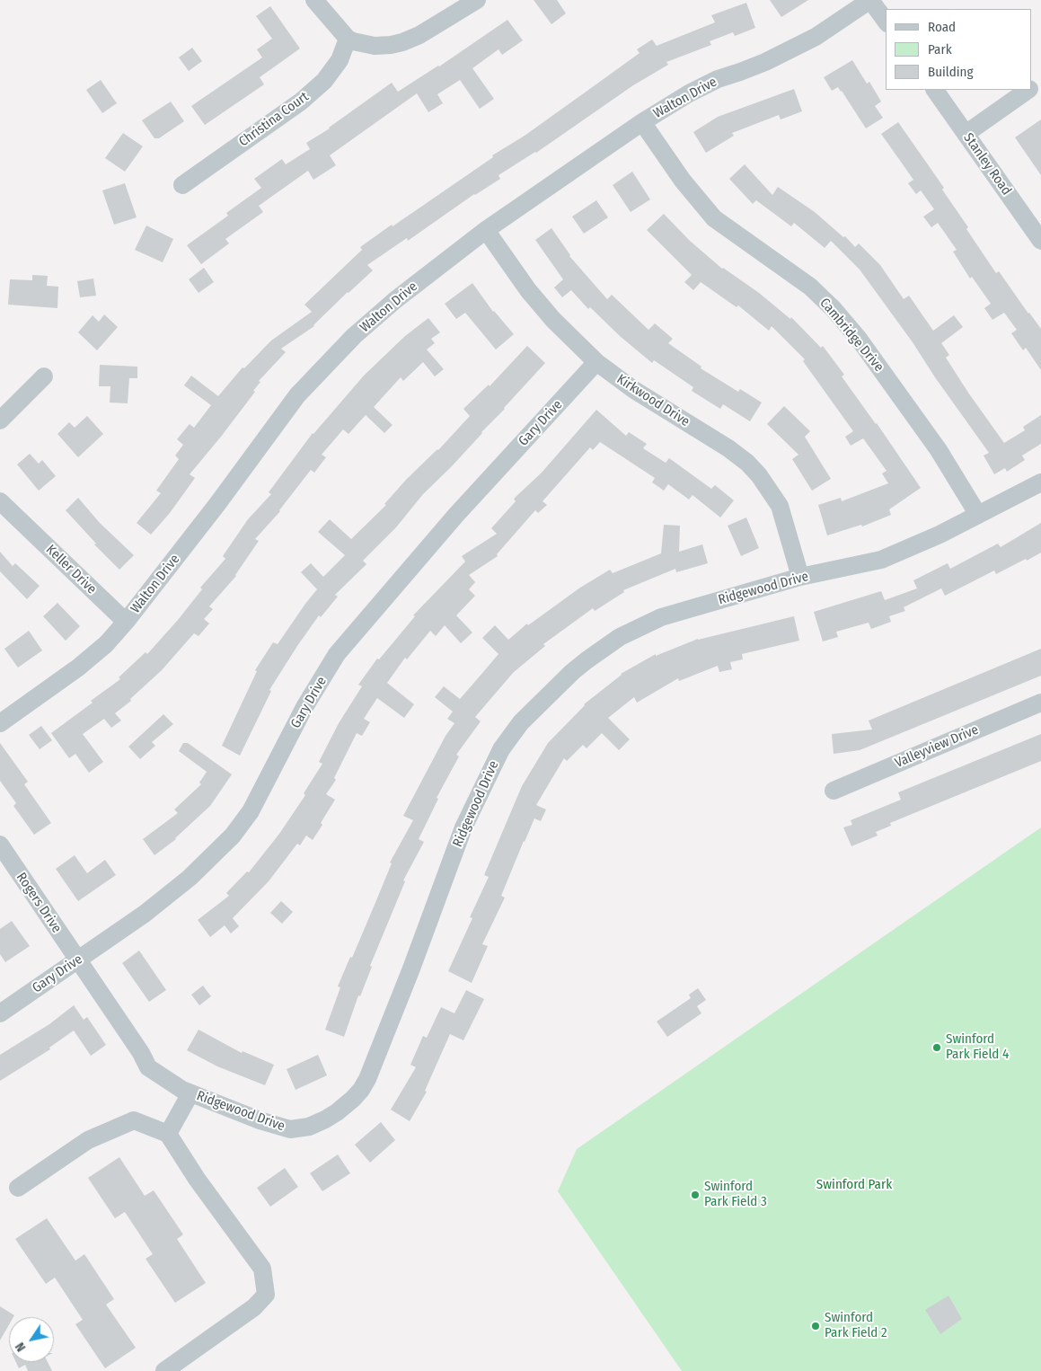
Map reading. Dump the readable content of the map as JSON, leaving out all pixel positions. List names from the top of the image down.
{
  "streets": {
    "street": [
      "Walton Drive",
      "Christina Court",
      "Stanley Road",
      "Cambridge Drive",
      "Kirkwood Drive",
      "Gary Drive",
      "Keller Drive",
      "Ridgewood Drive",
      "Valleyview Drive",
      "Rogers Drive"
    ]
  },
  "crossings": [
    ["Walton Drive", "Cambridge Drive"],
    ["Walton Drive", "Kirkwood Drive"],
    ["Walton Drive", "Keller Drive"],
    ["Cambridge Drive", "Ridgewood Drive"],
    ["Kirkwood Drive", "Gary Drive"],
    ["Kirkwood Drive", "Ridgewood Drive"],
    ["Gary Drive", "Ridgewood Drive"],
    ["Gary Drive", "Rogers Drive"],
    ["Ridgewood Drive", "Rogers Drive"]
  ],
  "parks": ["Swinford Park"],
  "places": ["Swinford Park Field 4", "Swinford Park Field 3", "Swinford Park Field 2"],
  "legend": ["Road", "Park", "Building"],
  "north": "bottom left"
}
